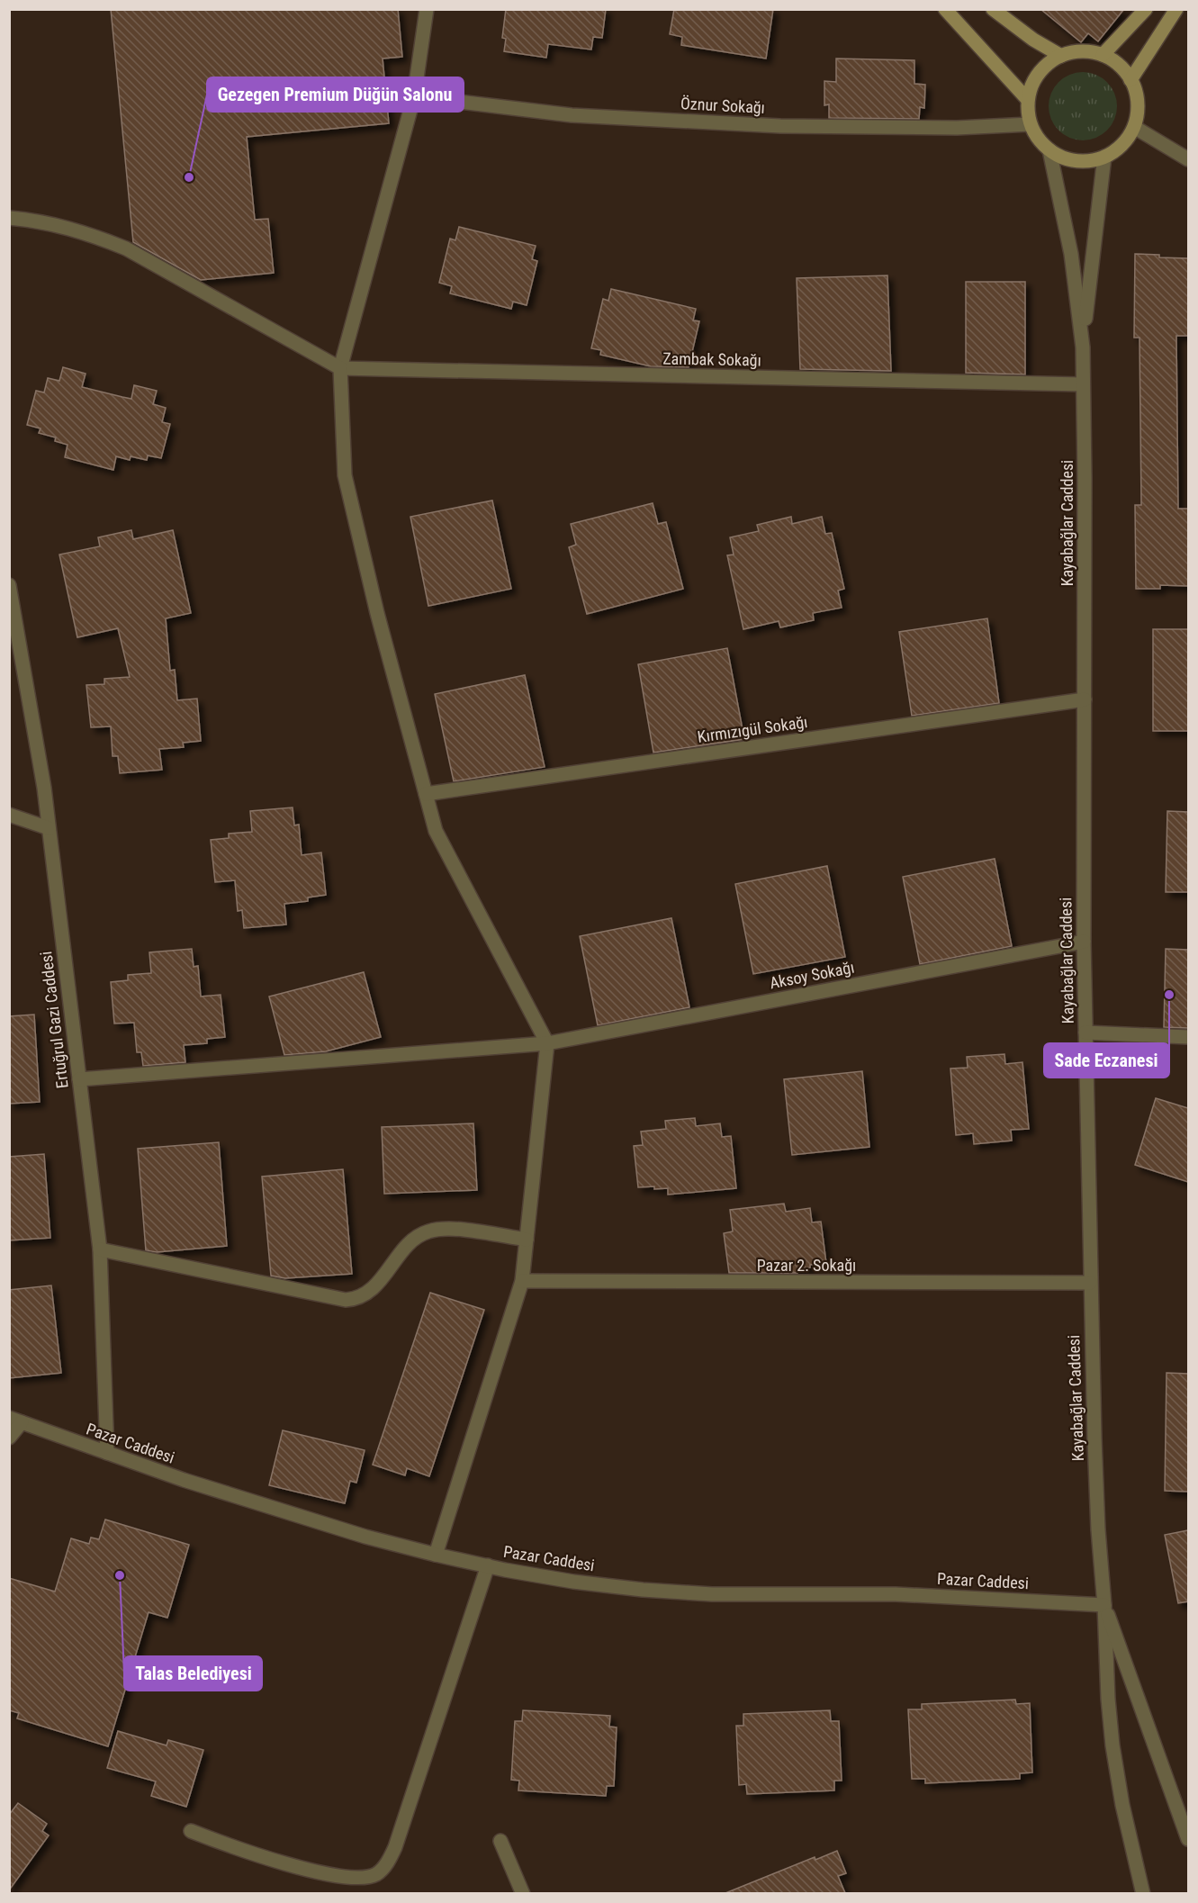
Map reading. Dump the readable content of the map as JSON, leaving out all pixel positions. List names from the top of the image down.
{
  "streets": {
    "street": [
      "Öznur Sokağı",
      "Zambak Sokağı",
      "Kayabağlar Caddesi",
      "Kırmızıgül Sokağı",
      "Aksoy Sokağı",
      "Ertuğrul Gazi Caddesi",
      "Pazar 2. Sokağı",
      "Pazar Caddesi"
    ]
  },
  "crossings": [
    ["Öznur Sokağı", "Kayabağlar Caddesi"],
    ["Zambak Sokağı", "Kayabağlar Caddesi"],
    ["Kayabağlar Caddesi", "Kırmızıgül Sokağı"],
    ["Kayabağlar Caddesi", "Aksoy Sokağı"],
    ["Kayabağlar Caddesi", "Pazar 2. Sokağı"],
    ["Kayabağlar Caddesi", "Pazar Caddesi"],
    ["Aksoy Sokağı", "Ertuğrul Gazi Caddesi"],
    ["Ertuğrul Gazi Caddesi", "Pazar Caddesi"]
  ],
  "places": ["Gezegen Premium Düğün Salonu", "Sade Eczanesi", "Talas Belediyesi"]
}
